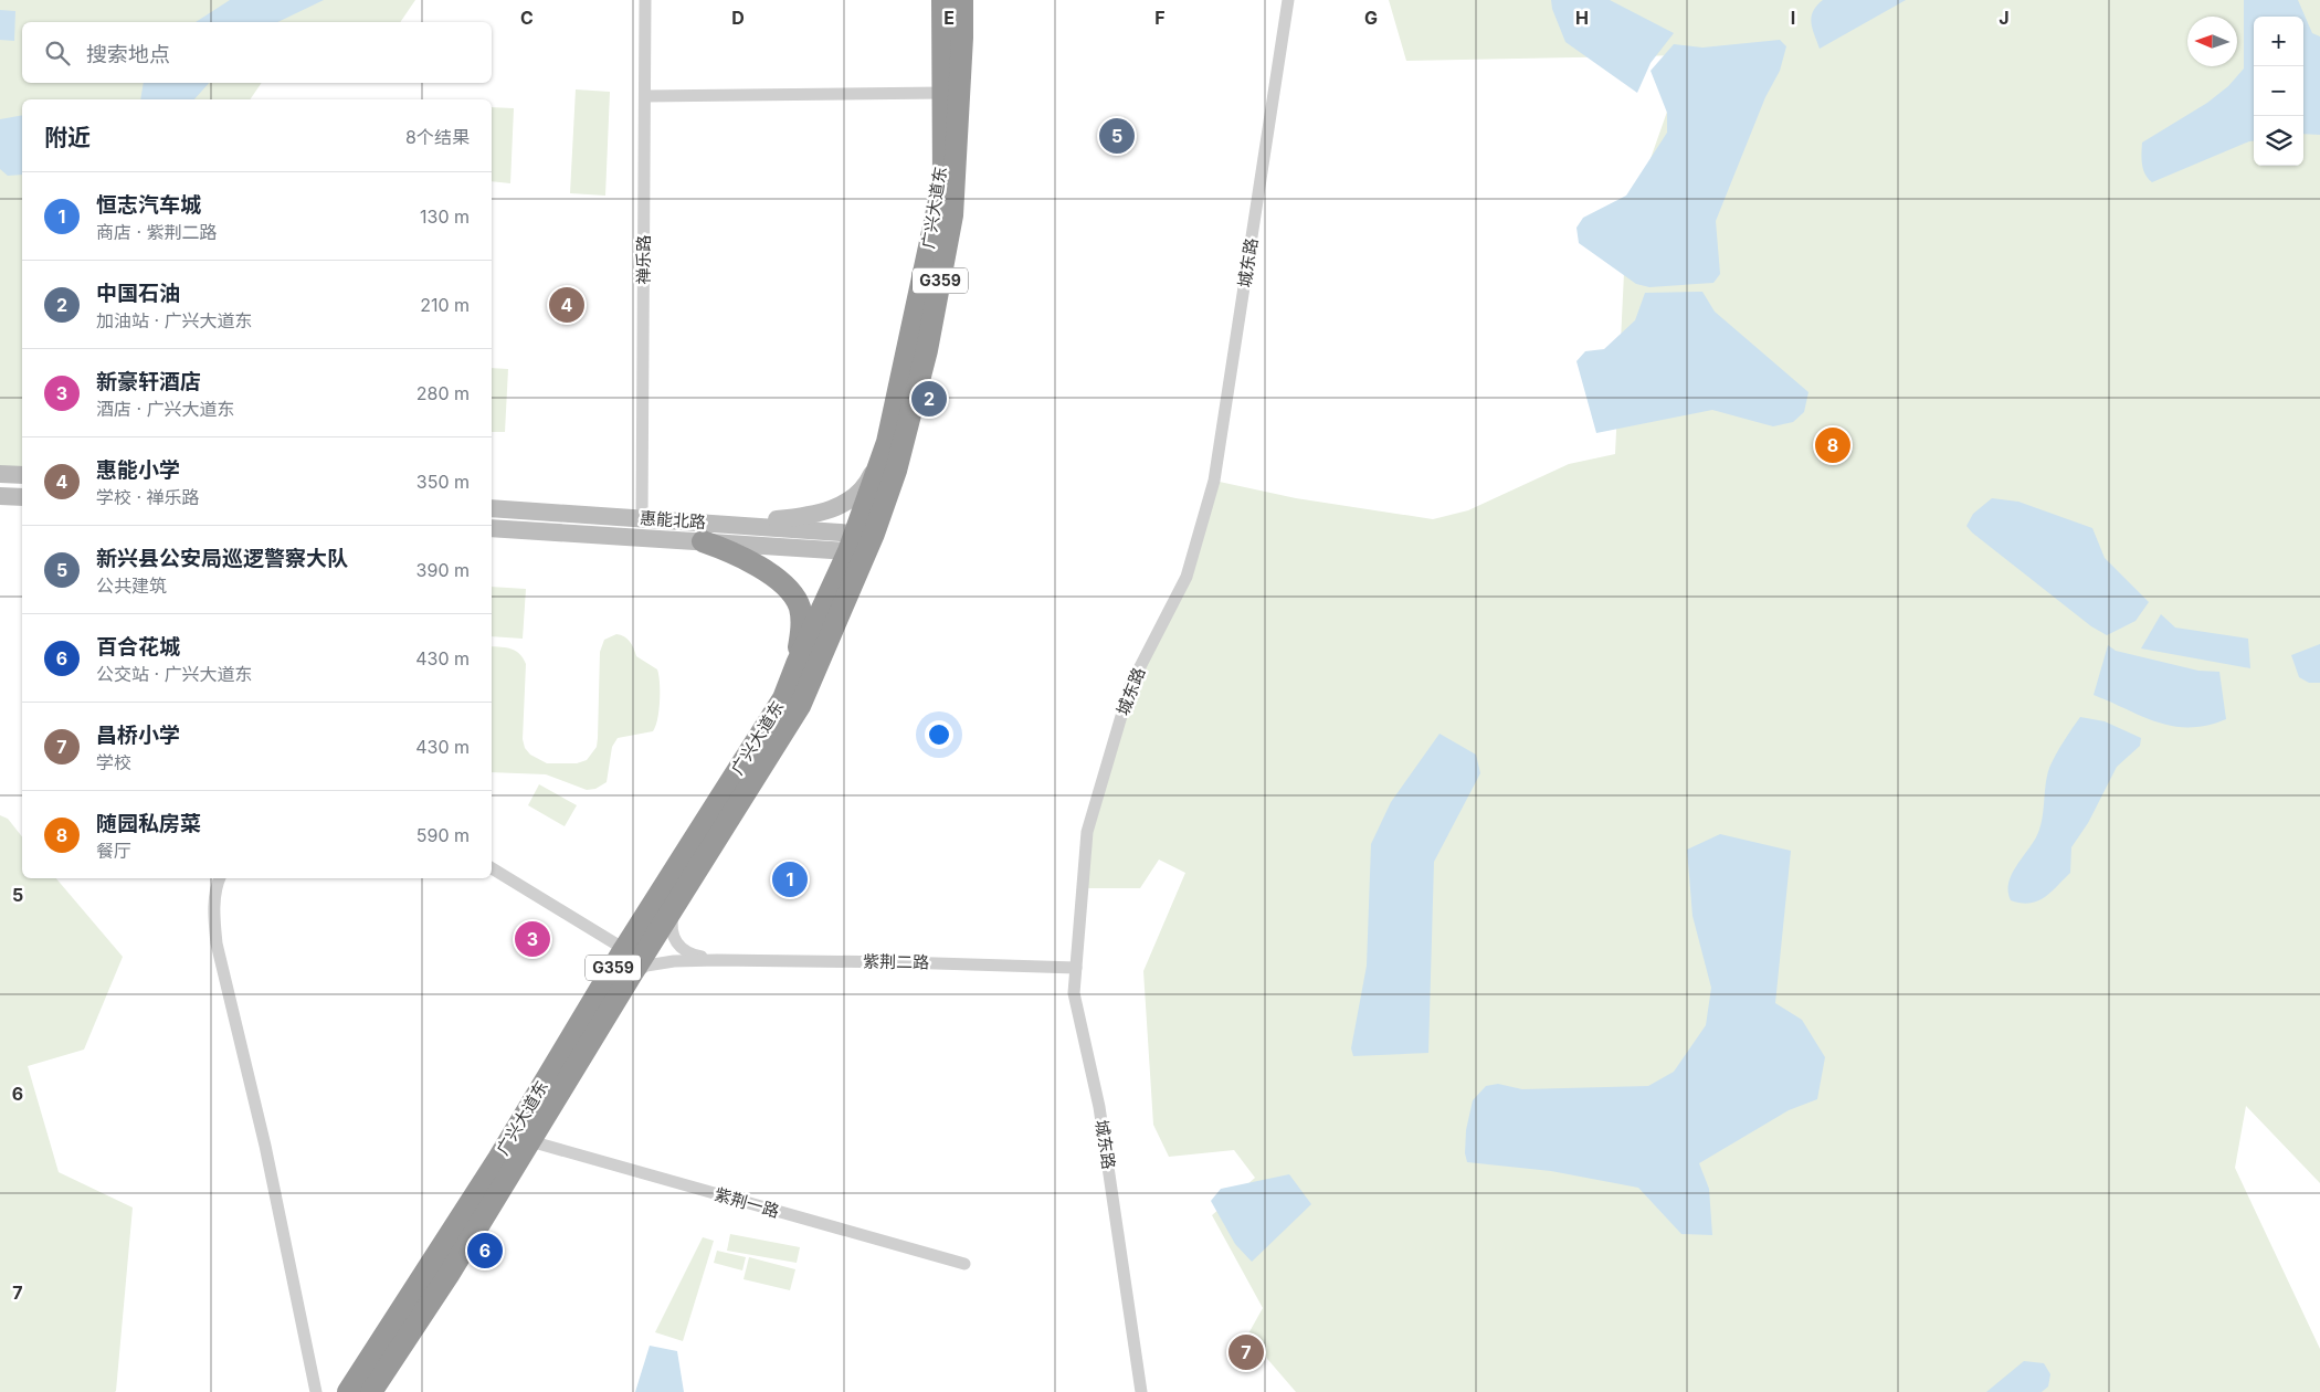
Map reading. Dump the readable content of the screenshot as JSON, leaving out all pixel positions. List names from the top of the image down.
{
  "streets": {
    "highway": ["广兴大道东", "G359"],
    "street": [
      "禅乐路",
      "城东路",
      "惠能北路",
      "紫荆二路",
      "紫荆一路"
    ]
  },
  "crossings": [
    ["广兴大道东", "惠能北路"],
    ["广兴大道东", "紫荆二路"],
    ["广兴大道东", "紫荆一路"],
    ["禅乐路", "惠能北路"],
    ["城东路", "紫荆二路"]
  ],
  "north": "left",
  "page": {
    "map_buttons": ["+", "−"],
    "search": "搜索地点",
    "heading": ["附近", "8个结果"],
    "pins": [
      "5",
      "4",
      "2",
      "8",
      "1",
      "3",
      "6",
      "7"
    ],
    "list": [
      {
        "mark": "1",
        "name": "恒志汽车城",
        "note": "商店 · 紫荆二路",
        "value": "130 m"
      },
      {
        "mark": "2",
        "name": "中国石油",
        "note": "加油站 · 广兴大道东",
        "value": "210 m"
      },
      {
        "mark": "3",
        "name": "新豪轩酒店",
        "note": "酒店 · 广兴大道东",
        "value": "280 m"
      },
      {
        "mark": "4",
        "name": "惠能小学",
        "note": "学校 · 禅乐路",
        "value": "350 m"
      },
      {
        "mark": "5",
        "name": "新兴县公安局巡逻警察大队",
        "note": "公共建筑",
        "value": "390 m"
      },
      {
        "mark": "6",
        "name": "百合花城",
        "note": "公交站 · 广兴大道东",
        "value": "430 m"
      },
      {
        "mark": "7",
        "name": "昌桥小学",
        "note": "学校",
        "value": "430 m"
      },
      {
        "mark": "8",
        "name": "随园私房菜",
        "note": "餐厅",
        "value": "590 m"
      }
    ]
  },
  "grid": {
    "columns": [
      "C",
      "D",
      "E",
      "F",
      "G",
      "H",
      "I",
      "J"
    ],
    "rows": ["5", "6", "7"]
  }
}
